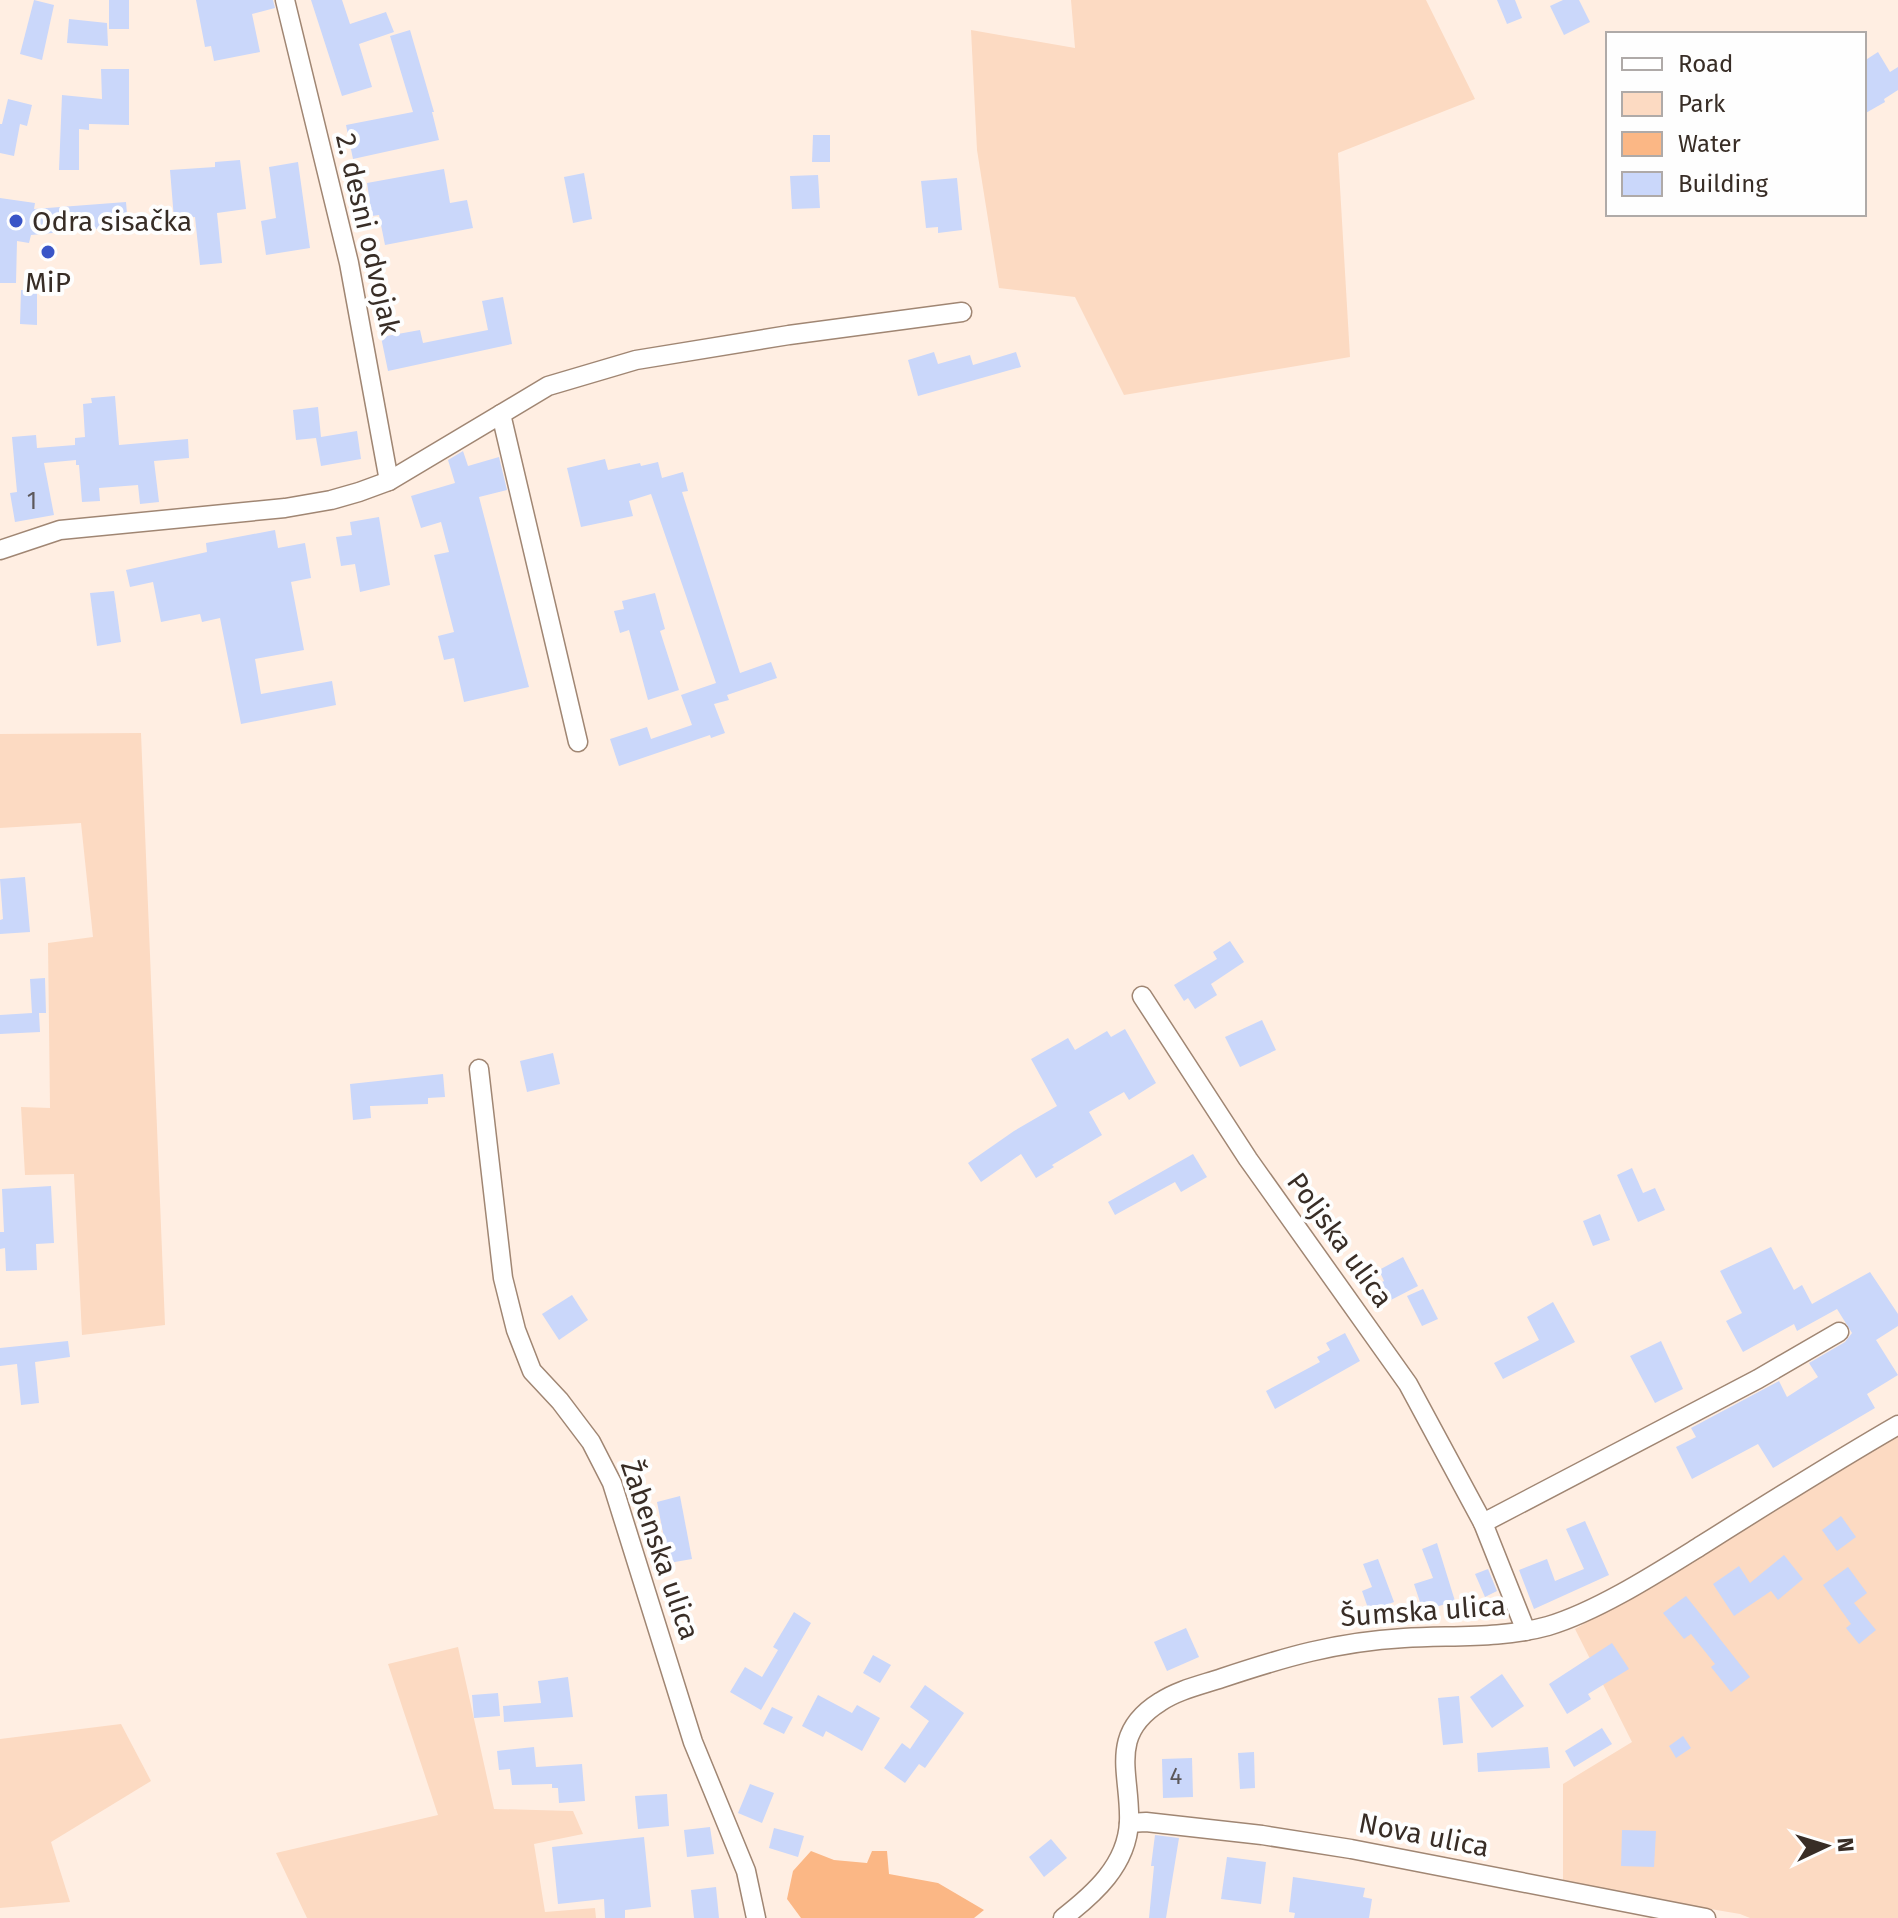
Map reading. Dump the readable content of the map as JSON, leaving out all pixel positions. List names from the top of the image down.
{
  "streets": {
    "street": [
      "2. desni odvojak",
      "Poljska ulica",
      "Žabenska ulica",
      "Šumska ulica",
      "Nova ulica"
    ]
  },
  "crossings": [
    ["Poljska ulica", "Šumska ulica"],
    ["Šumska ulica", "Nova ulica"]
  ],
  "places": ["Odra sisačka", "MiP"],
  "house_numbers": ["1", "4"],
  "legend": [
    "Road",
    "Park",
    "Water",
    "Building"
  ],
  "north": "right"
}
